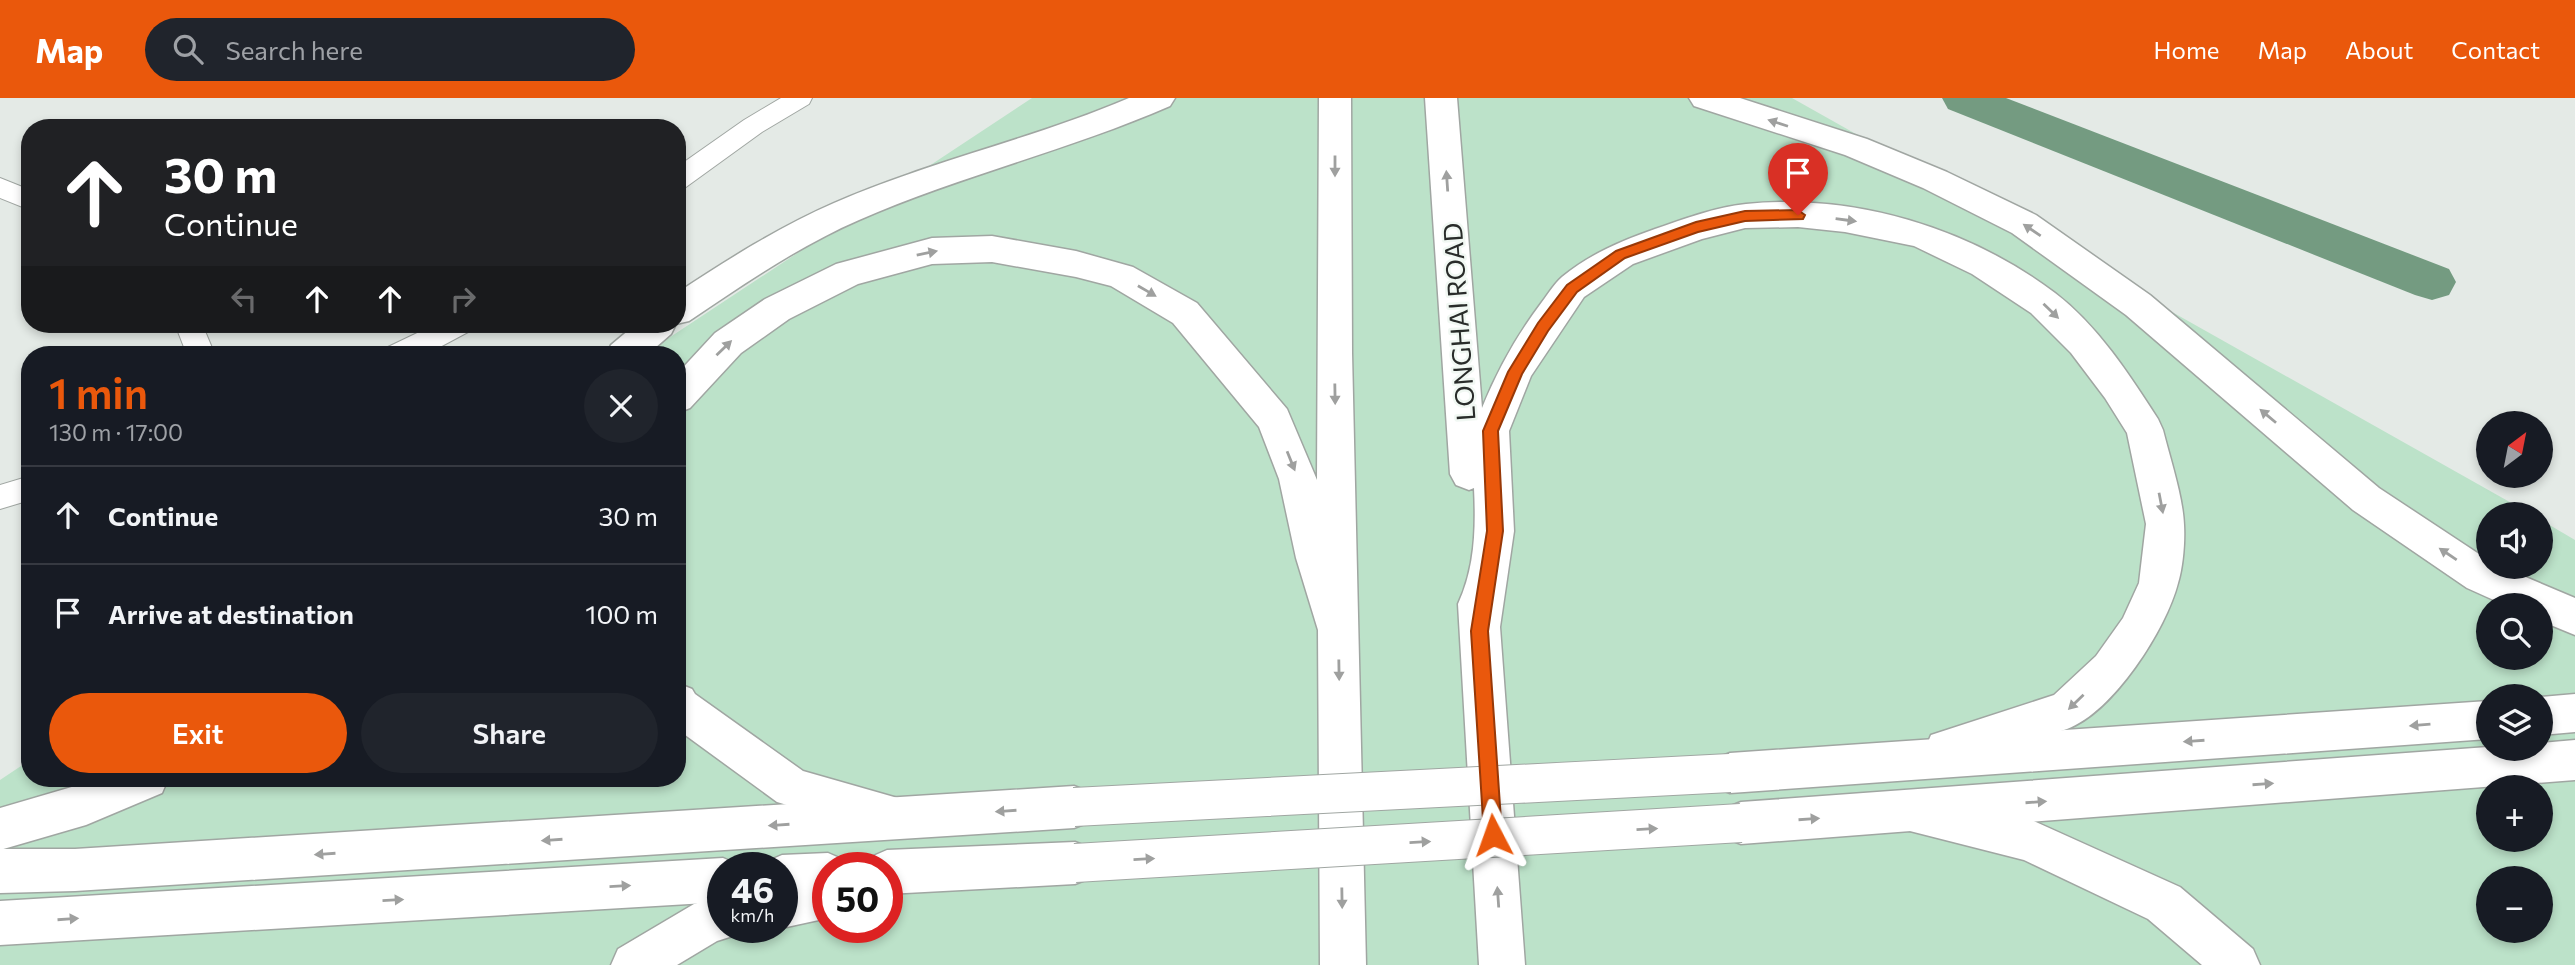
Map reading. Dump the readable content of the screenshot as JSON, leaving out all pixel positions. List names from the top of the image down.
{
  "streets": {
    "main road": ["LONGHAI ROAD"]
  },
  "north": "top right",
  "page": {
    "header": "Map",
    "search": "Search here",
    "nav": [
      "Home",
      "Map",
      "About",
      "Contact"
    ],
    "turn": ["30 m", "Continue"],
    "heading": ["1 min", "130 m · 17:00"],
    "map_buttons": ["+", "−"],
    "list": [
      {
        "name": "Continue",
        "value": "30 m"
      },
      {
        "name": "Arrive at destination",
        "value": "100 m"
      }
    ],
    "buttons": ["Exit", "Share"],
    "speed": "46 km/h",
    "limit": "50"
  }
}
